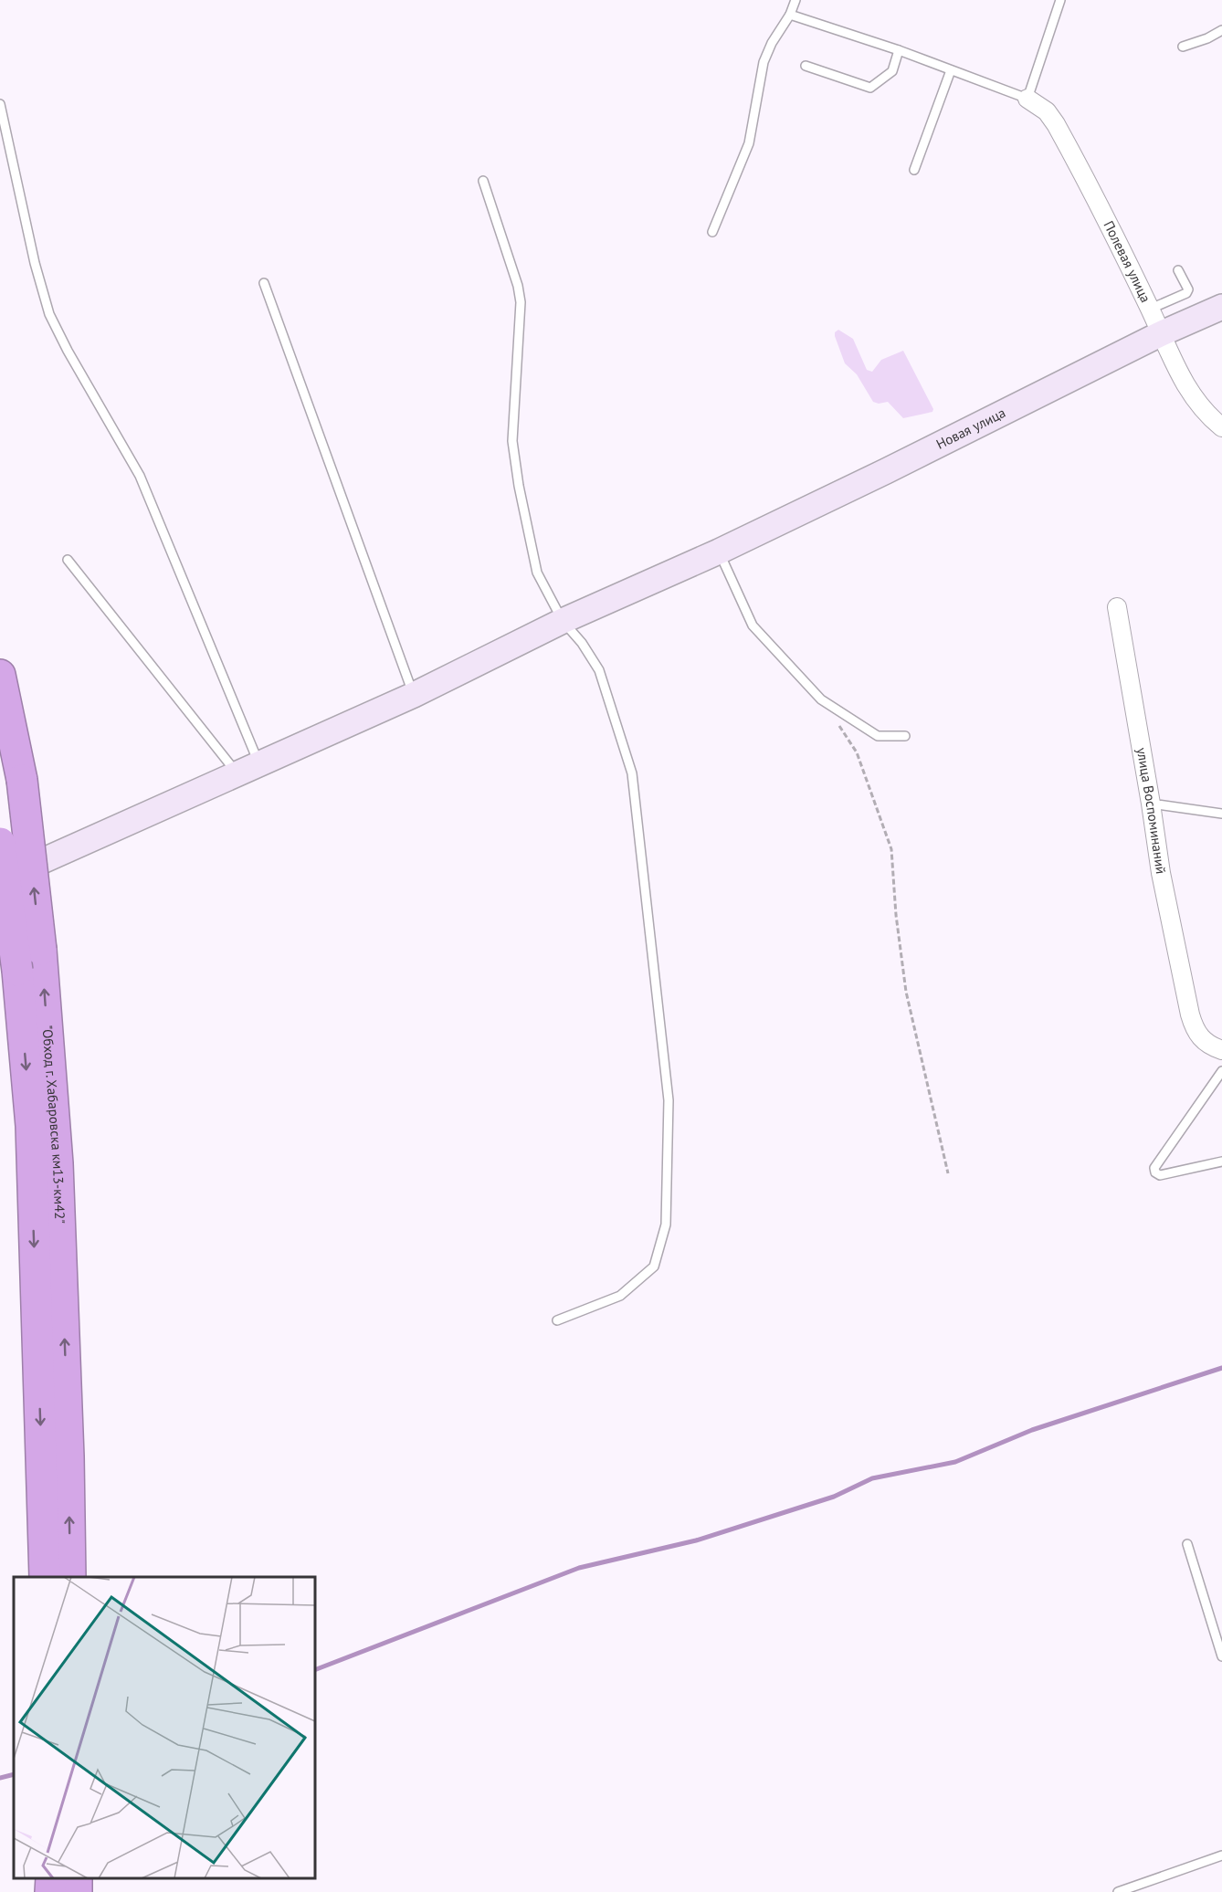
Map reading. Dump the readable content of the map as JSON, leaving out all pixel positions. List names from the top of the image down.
{
  "streets": {
    "highway": ["\"Обход г. Хабаровска км13-км42\""],
    "main road": ["Новая улица"],
    "street": ["Полевая улица", "улица Воспоминаний"]
  },
  "crossings": [
    ["Полевая улица", "Новая улица"]
  ]
}
